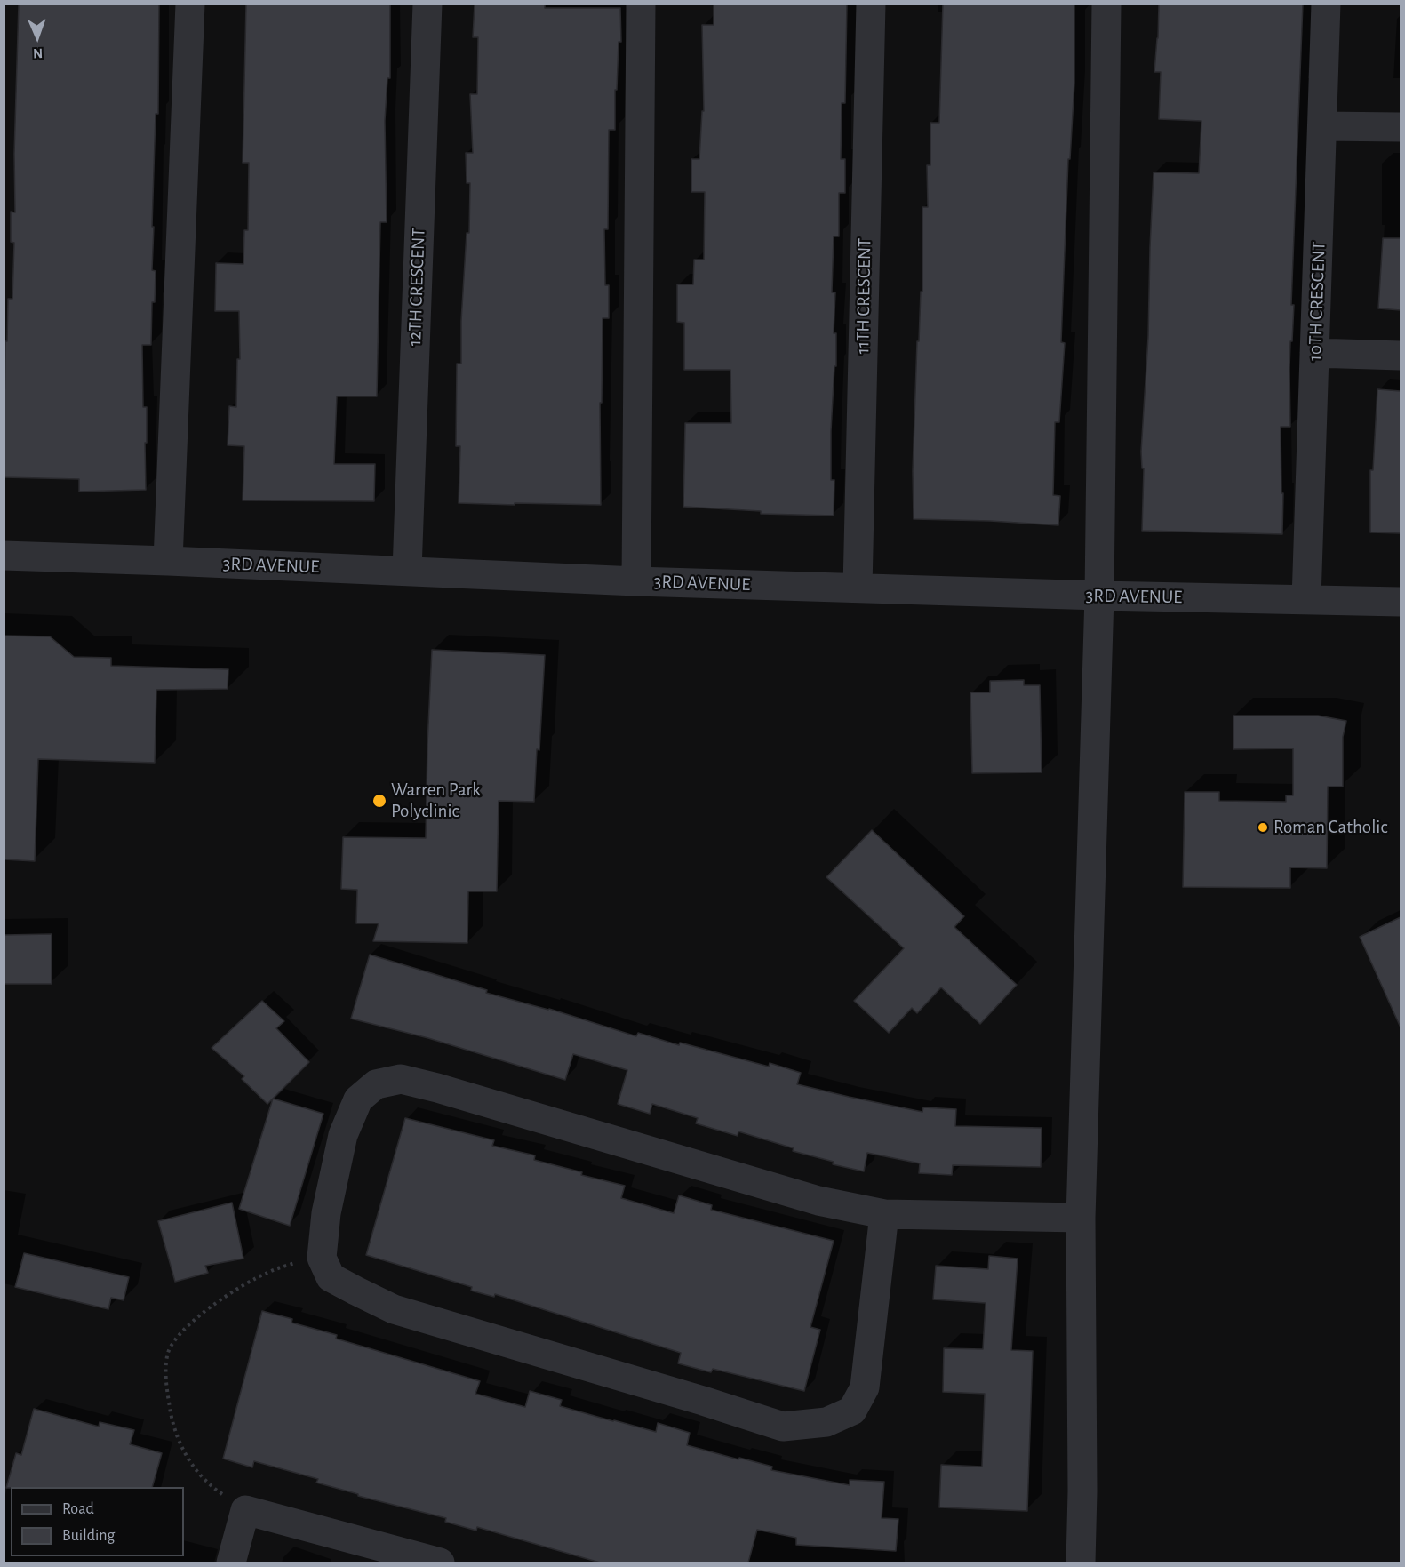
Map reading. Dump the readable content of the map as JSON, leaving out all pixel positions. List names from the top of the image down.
{
  "streets": {
    "street": [
      "12TH CRESCENT",
      "11TH CRESCENT",
      "10TH CRESCENT",
      "3RD AVENUE"
    ]
  },
  "crossings": [
    ["12TH CRESCENT", "3RD AVENUE"],
    ["11TH CRESCENT", "3RD AVENUE"],
    ["10TH CRESCENT", "3RD AVENUE"]
  ],
  "places": ["Warren Park Polyclinic", "Roman Catholic"],
  "legend": ["Road", "Building"],
  "north": "bottom"
}
